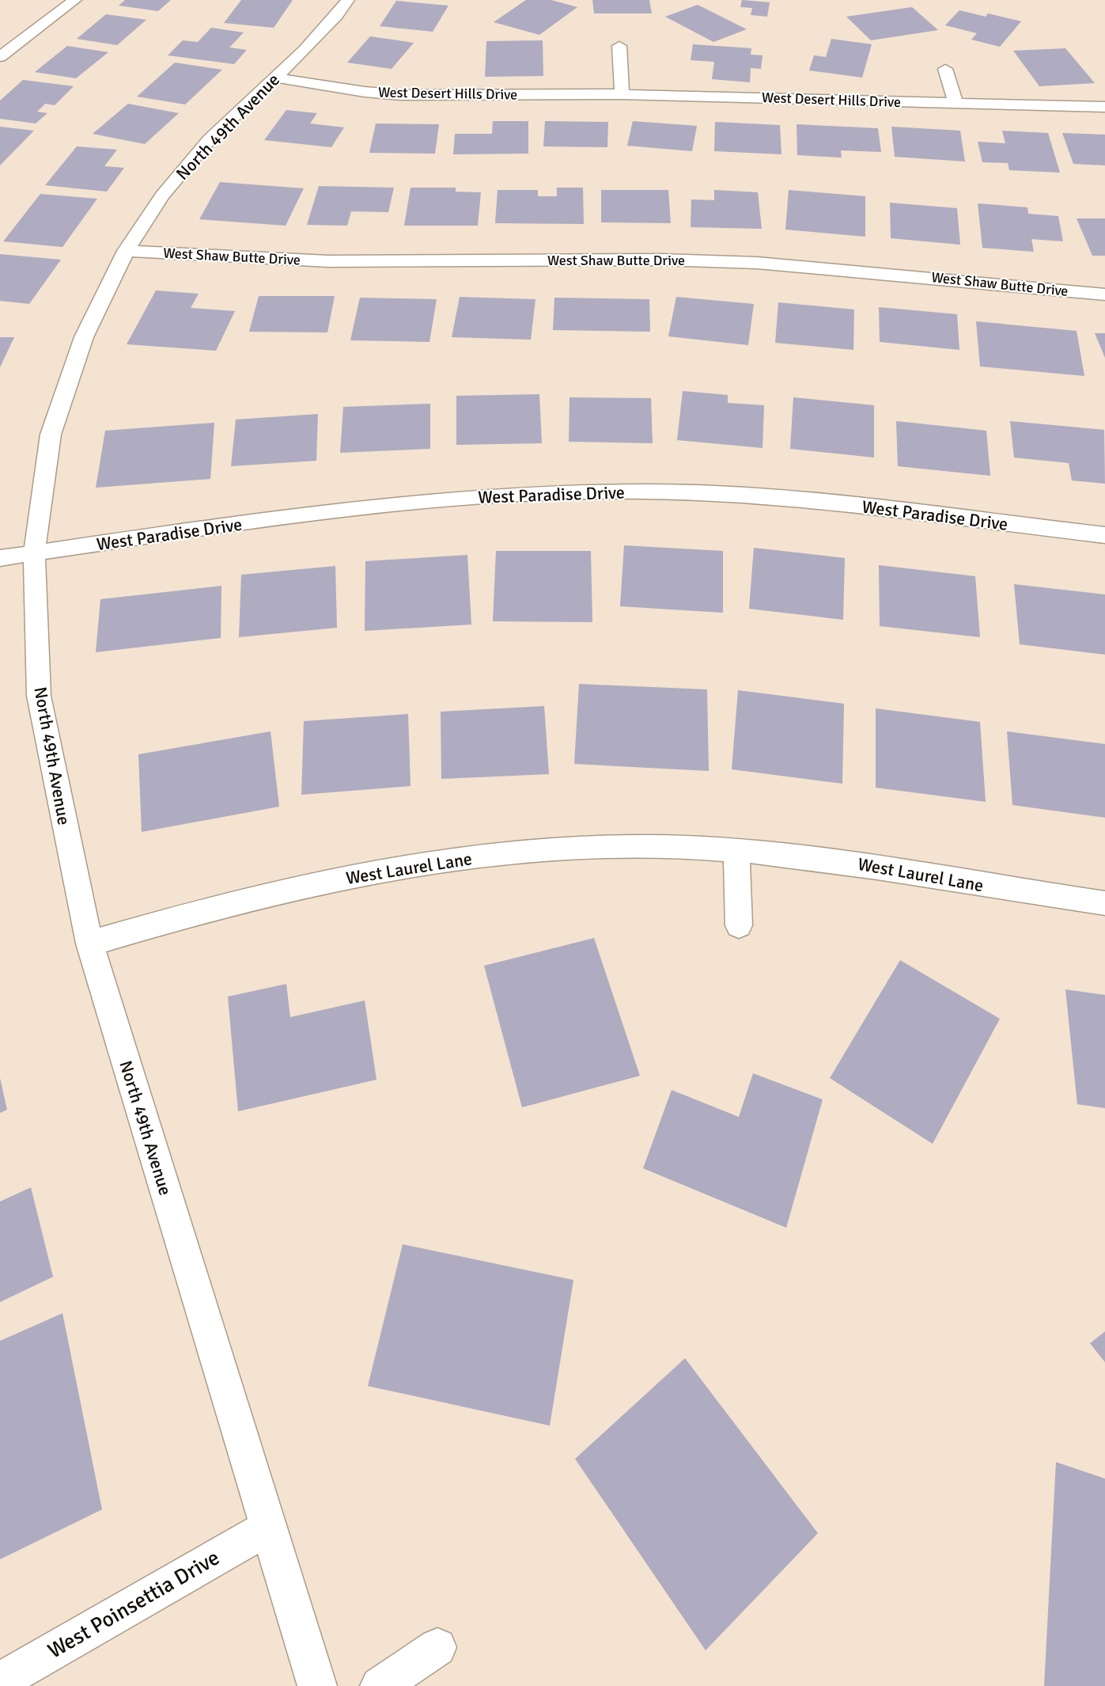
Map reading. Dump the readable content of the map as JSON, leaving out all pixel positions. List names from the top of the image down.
{
  "streets": {
    "street": [
      "West Desert Hills Drive",
      "North 49th Avenue",
      "West Shaw Butte Drive",
      "West Paradise Drive",
      "West Laurel Lane",
      "West Poinsettia Drive"
    ]
  },
  "crossings": [
    ["West Desert Hills Drive", "North 49th Avenue"],
    ["North 49th Avenue", "West Shaw Butte Drive"],
    ["North 49th Avenue", "West Paradise Drive"],
    ["North 49th Avenue", "West Laurel Lane"],
    ["North 49th Avenue", "West Poinsettia Drive"]
  ]
}
